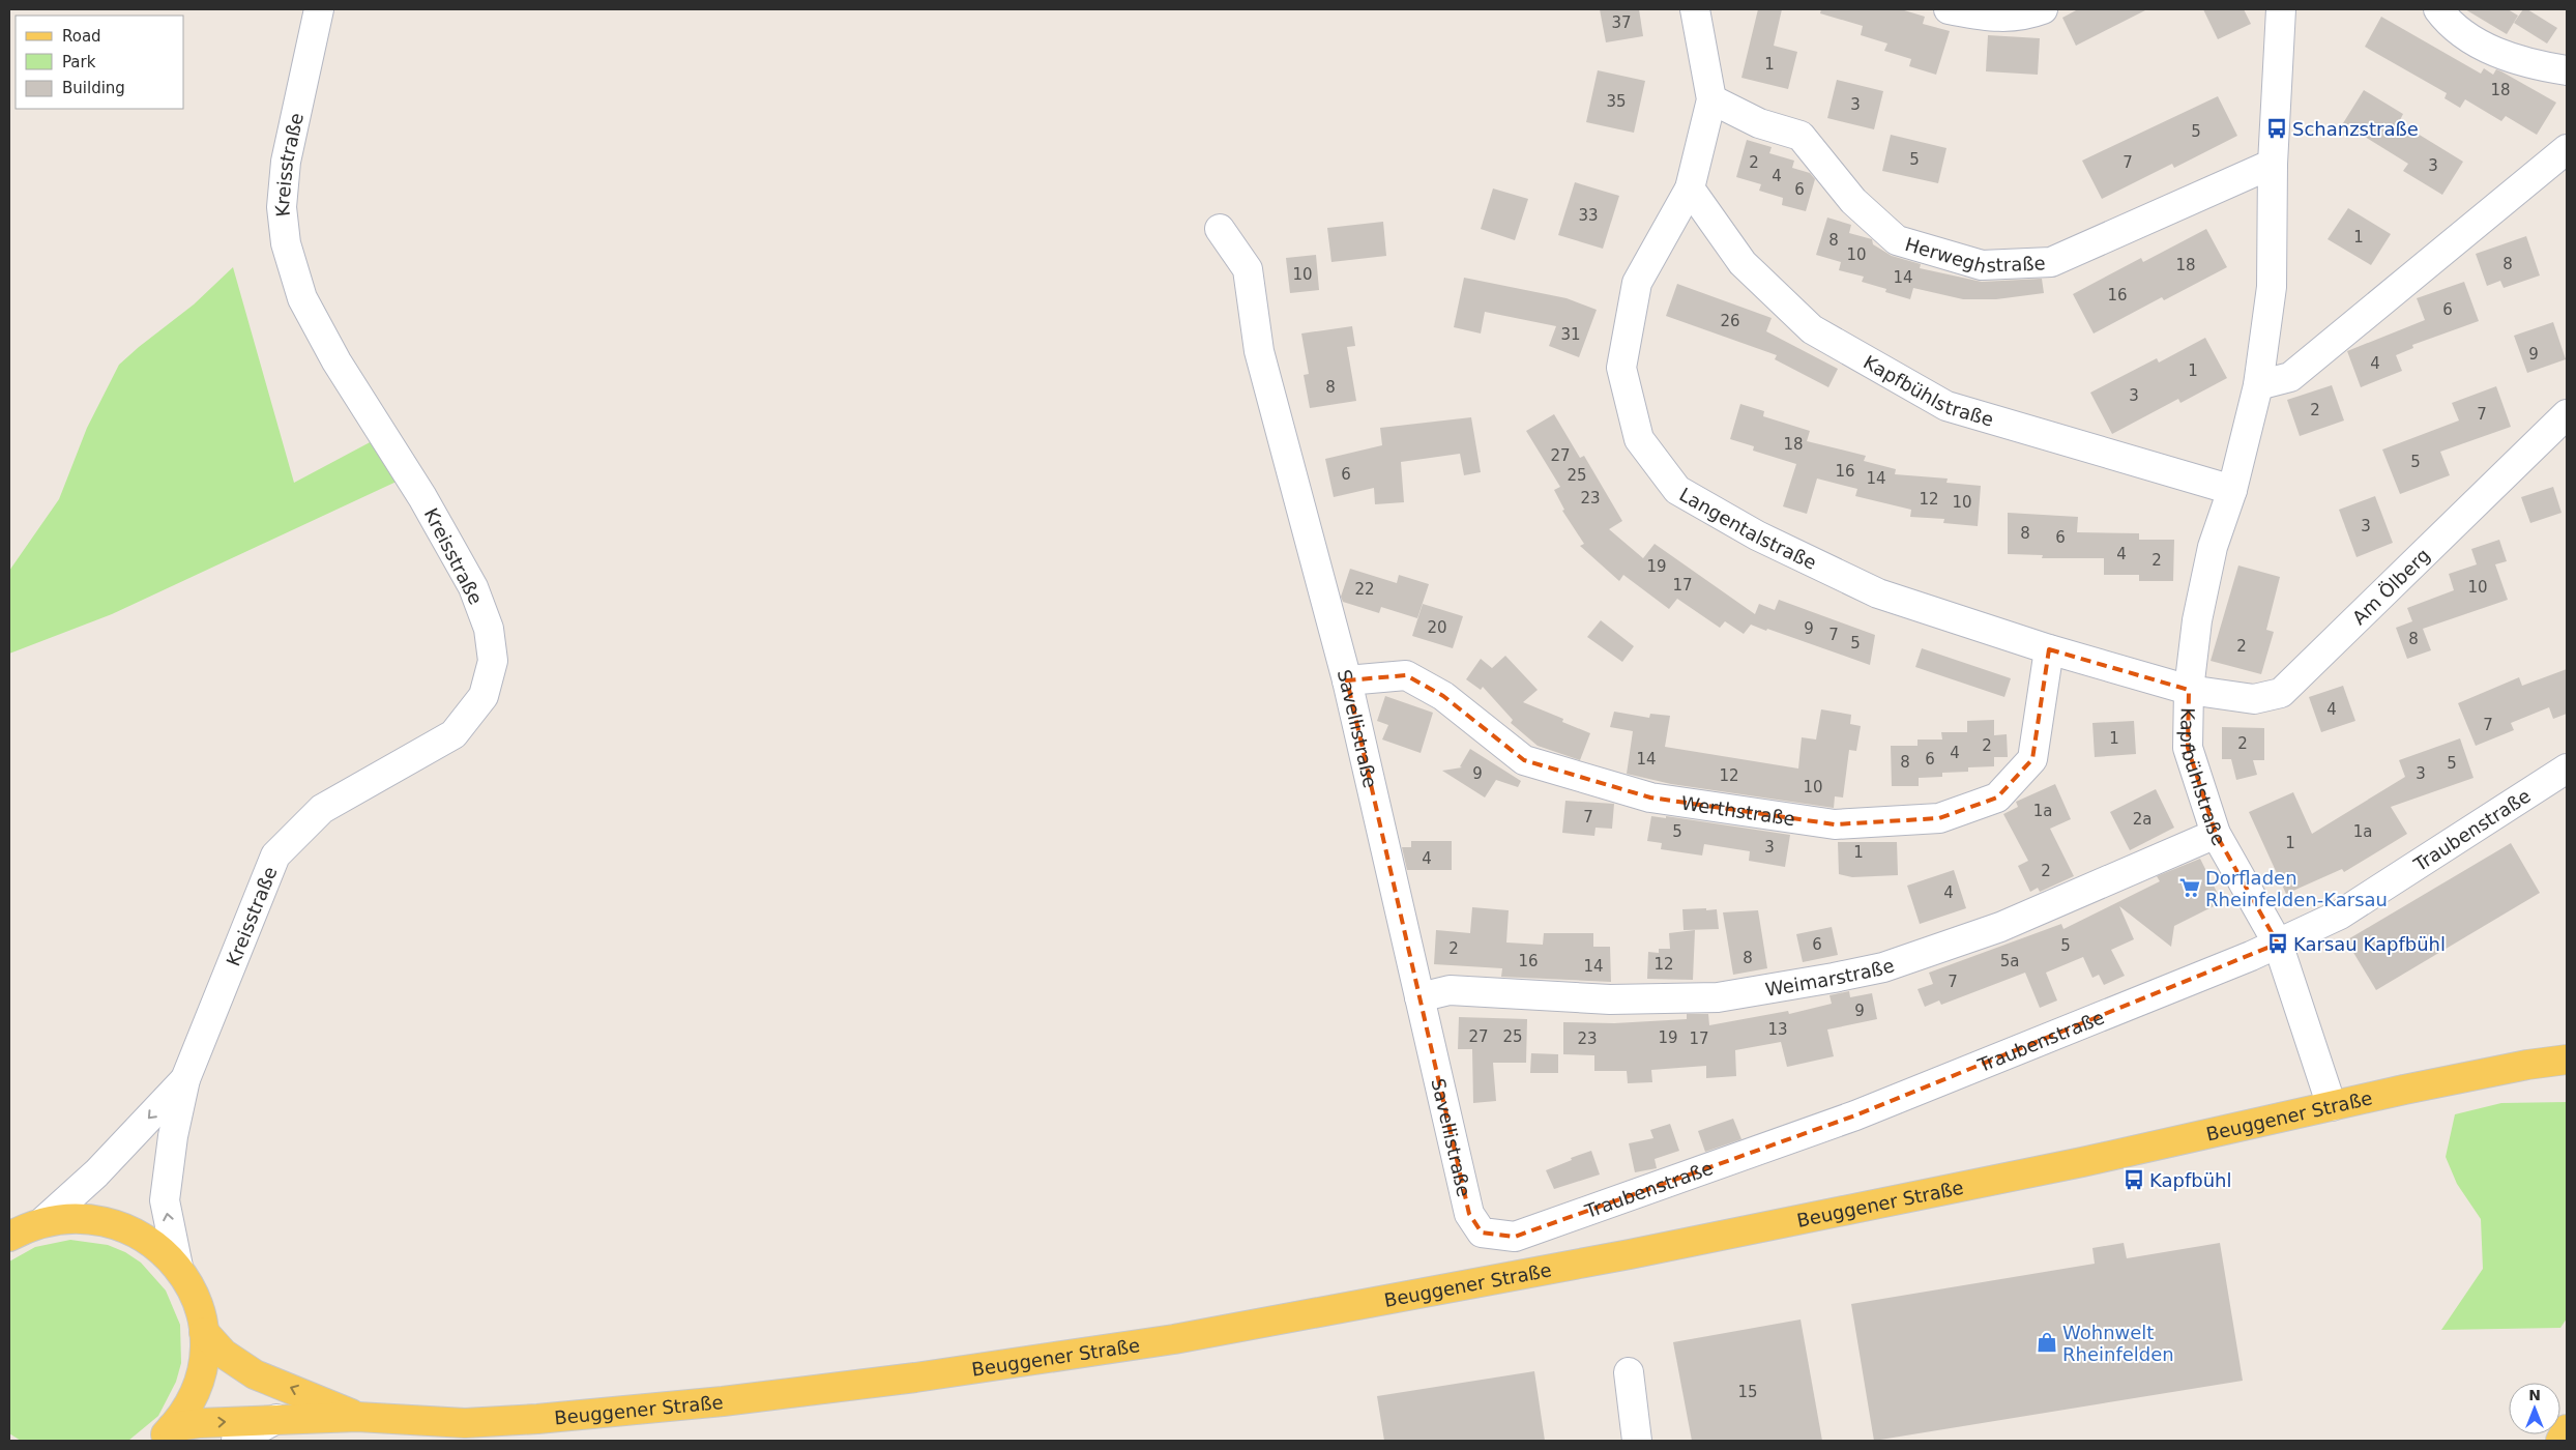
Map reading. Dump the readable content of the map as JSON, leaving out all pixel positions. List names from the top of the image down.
{
  "streets": {
    "main road": ["Beuggener Straße"],
    "street": [
      "Kreisstraße",
      "Herweghstraße",
      "Kapfbühlstraße",
      "Langentalstraße",
      "Am Ölberg",
      "Savellistraße",
      "Werthstraße",
      "Traubenstraße",
      "Weimarstraße"
    ]
  },
  "crossings": [
    ["Herweghstraße", "Kapfbühlstraße"],
    ["Herweghstraße", "Langentalstraße"],
    ["Kapfbühlstraße", "Langentalstraße"],
    ["Kapfbühlstraße", "Am Ölberg"],
    ["Kapfbühlstraße", "Traubenstraße"],
    ["Kapfbühlstraße", "Weimarstraße"],
    ["Kapfbühlstraße", "Beuggener Straße"],
    ["Langentalstraße", "Am Ölberg"],
    ["Langentalstraße", "Werthstraße"],
    ["Savellistraße", "Werthstraße"],
    ["Savellistraße", "Traubenstraße"],
    ["Savellistraße", "Weimarstraße"]
  ],
  "places": {
    "bus stop": ["Schanzstraße", "Karsau Kapfbühl", "Kapfbühl"],
    "supermarket": ["Dorfladen Rheinfelden-Karsau"],
    "shop": ["Wohnwelt Rheinfelden"]
  },
  "house_numbers": [
    "37",
    "1",
    "18",
    "35",
    "3",
    "5",
    "5",
    "2",
    "7",
    "3",
    "4",
    "6",
    "33",
    "1",
    "8",
    "10",
    "8",
    "18",
    "10",
    "14",
    "16",
    "6",
    "26",
    "31",
    "9",
    "4",
    "1",
    "8",
    "3",
    "2",
    "7",
    "18",
    "27",
    "5",
    "16",
    "6",
    "25",
    "14",
    "23",
    "12",
    "10",
    "3",
    "8",
    "6",
    "4",
    "2",
    "19",
    "17",
    "10",
    "22",
    "20",
    "9",
    "7",
    "8",
    "5",
    "2",
    "4",
    "7",
    "1",
    "2",
    "2",
    "4",
    "14",
    "6",
    "8",
    "5",
    "9",
    "3",
    "12",
    "10",
    "1a",
    "7",
    "2a",
    "5",
    "1a",
    "1",
    "3",
    "1",
    "4",
    "2",
    "4",
    "6",
    "5",
    "2",
    "8",
    "16",
    "5a",
    "12",
    "14",
    "7",
    "9",
    "13",
    "27",
    "25",
    "19",
    "23",
    "17",
    "15"
  ],
  "legend": ["Road", "Park", "Building"],
  "north": "top"
}
